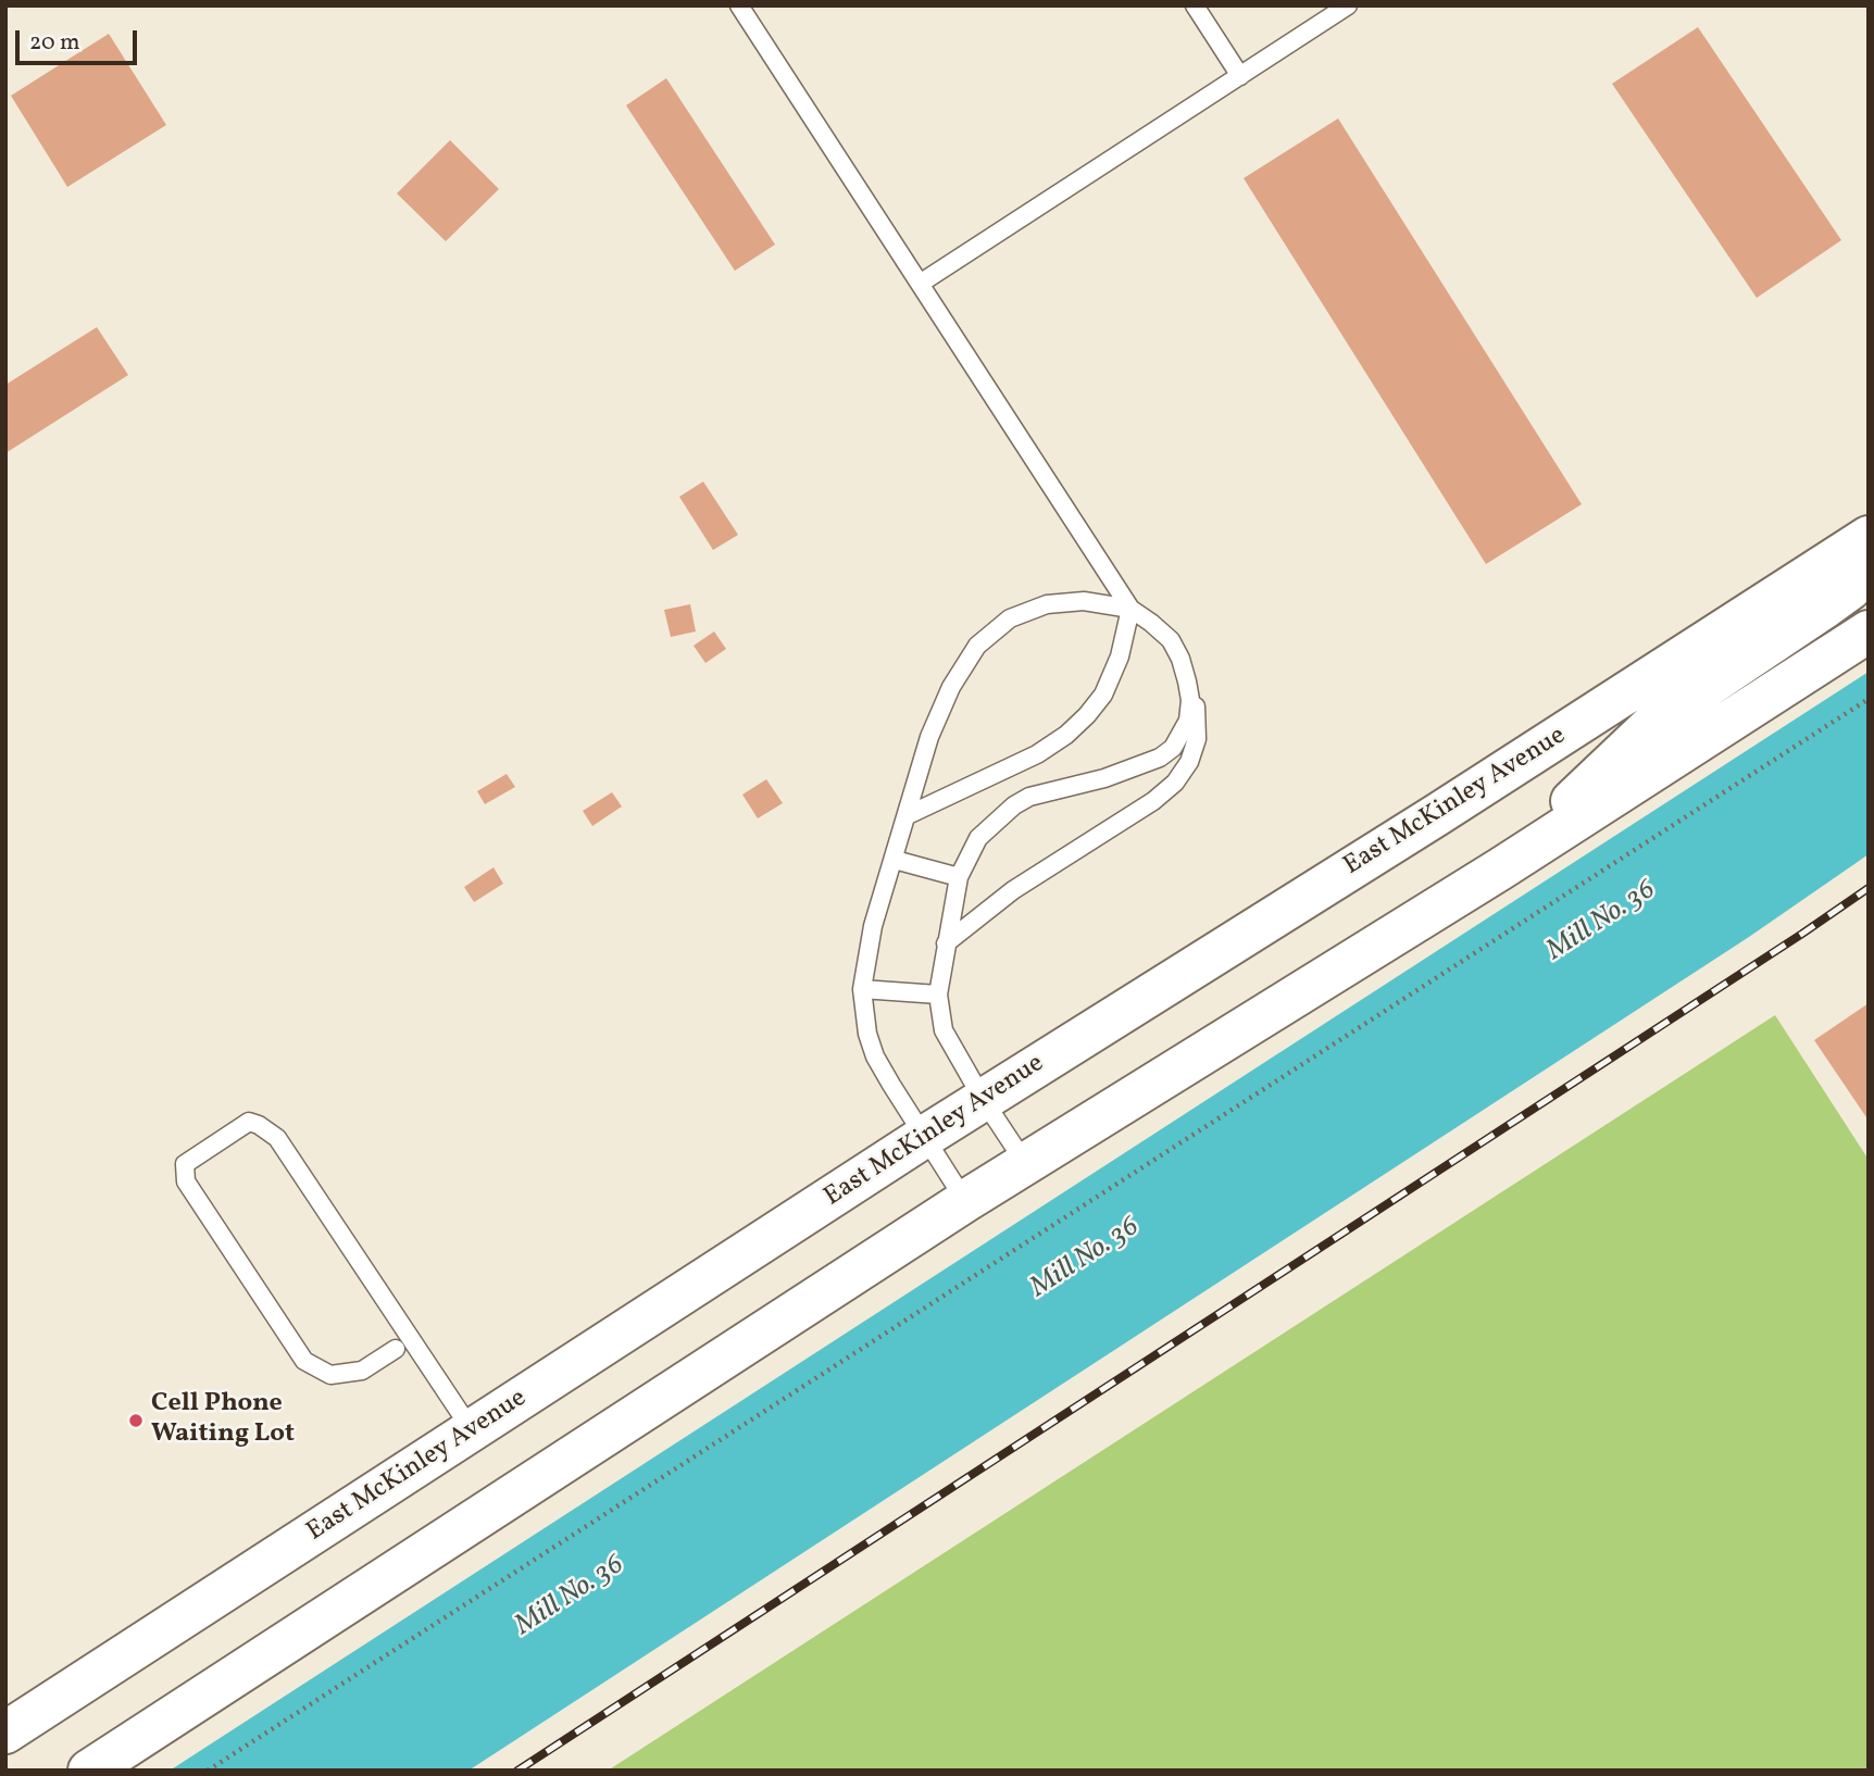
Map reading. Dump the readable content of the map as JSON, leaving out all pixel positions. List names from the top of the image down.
{
  "streets": {
    "main road": ["East McKinley Avenue"]
  },
  "water": ["Mill No. 36"],
  "places": ["Cell Phone Waiting Lot"],
  "scale_bar": "20 m"
}
